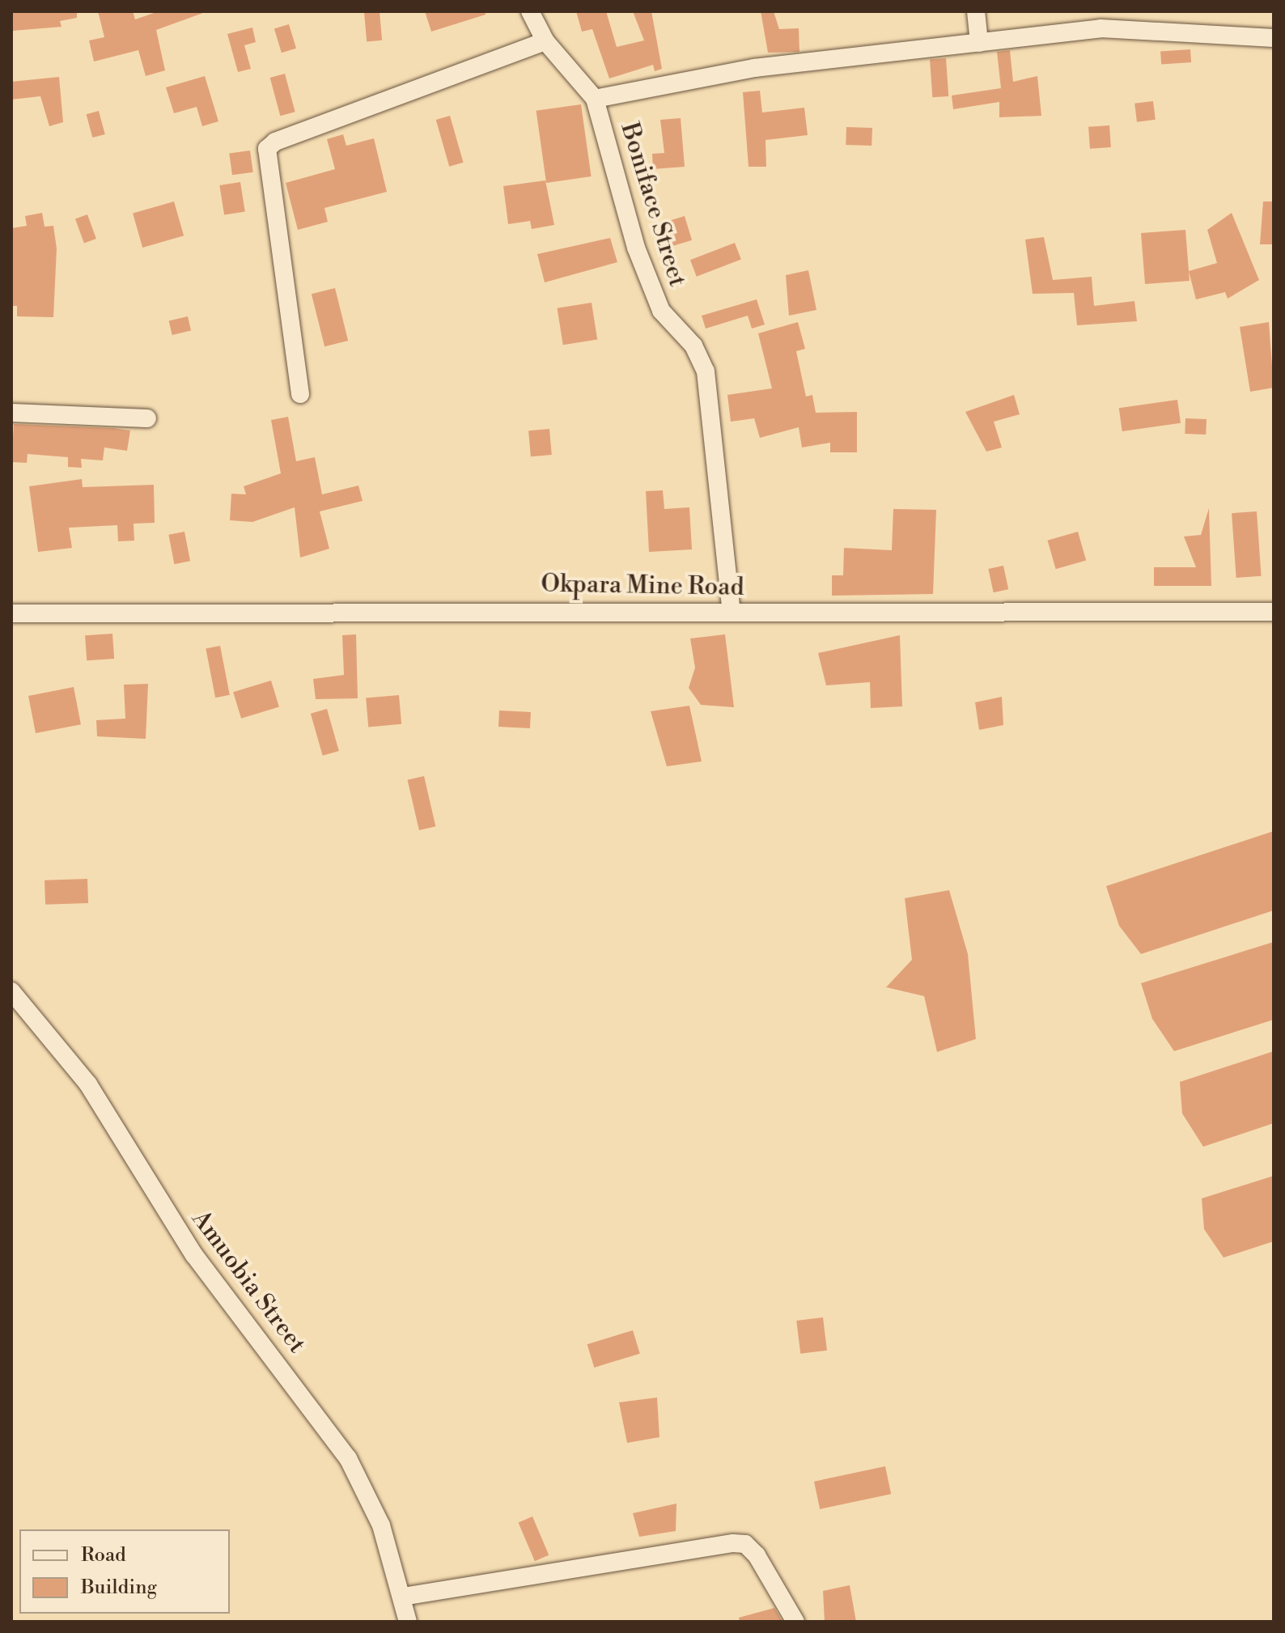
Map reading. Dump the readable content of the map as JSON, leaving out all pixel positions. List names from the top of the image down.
{
  "streets": {
    "street": ["Boniface Street", "Okpara Mine Road", "Amuobia Street"]
  },
  "crossings": [
    ["Boniface Street", "Okpara Mine Road"]
  ],
  "legend": ["Road", "Building"]
}
